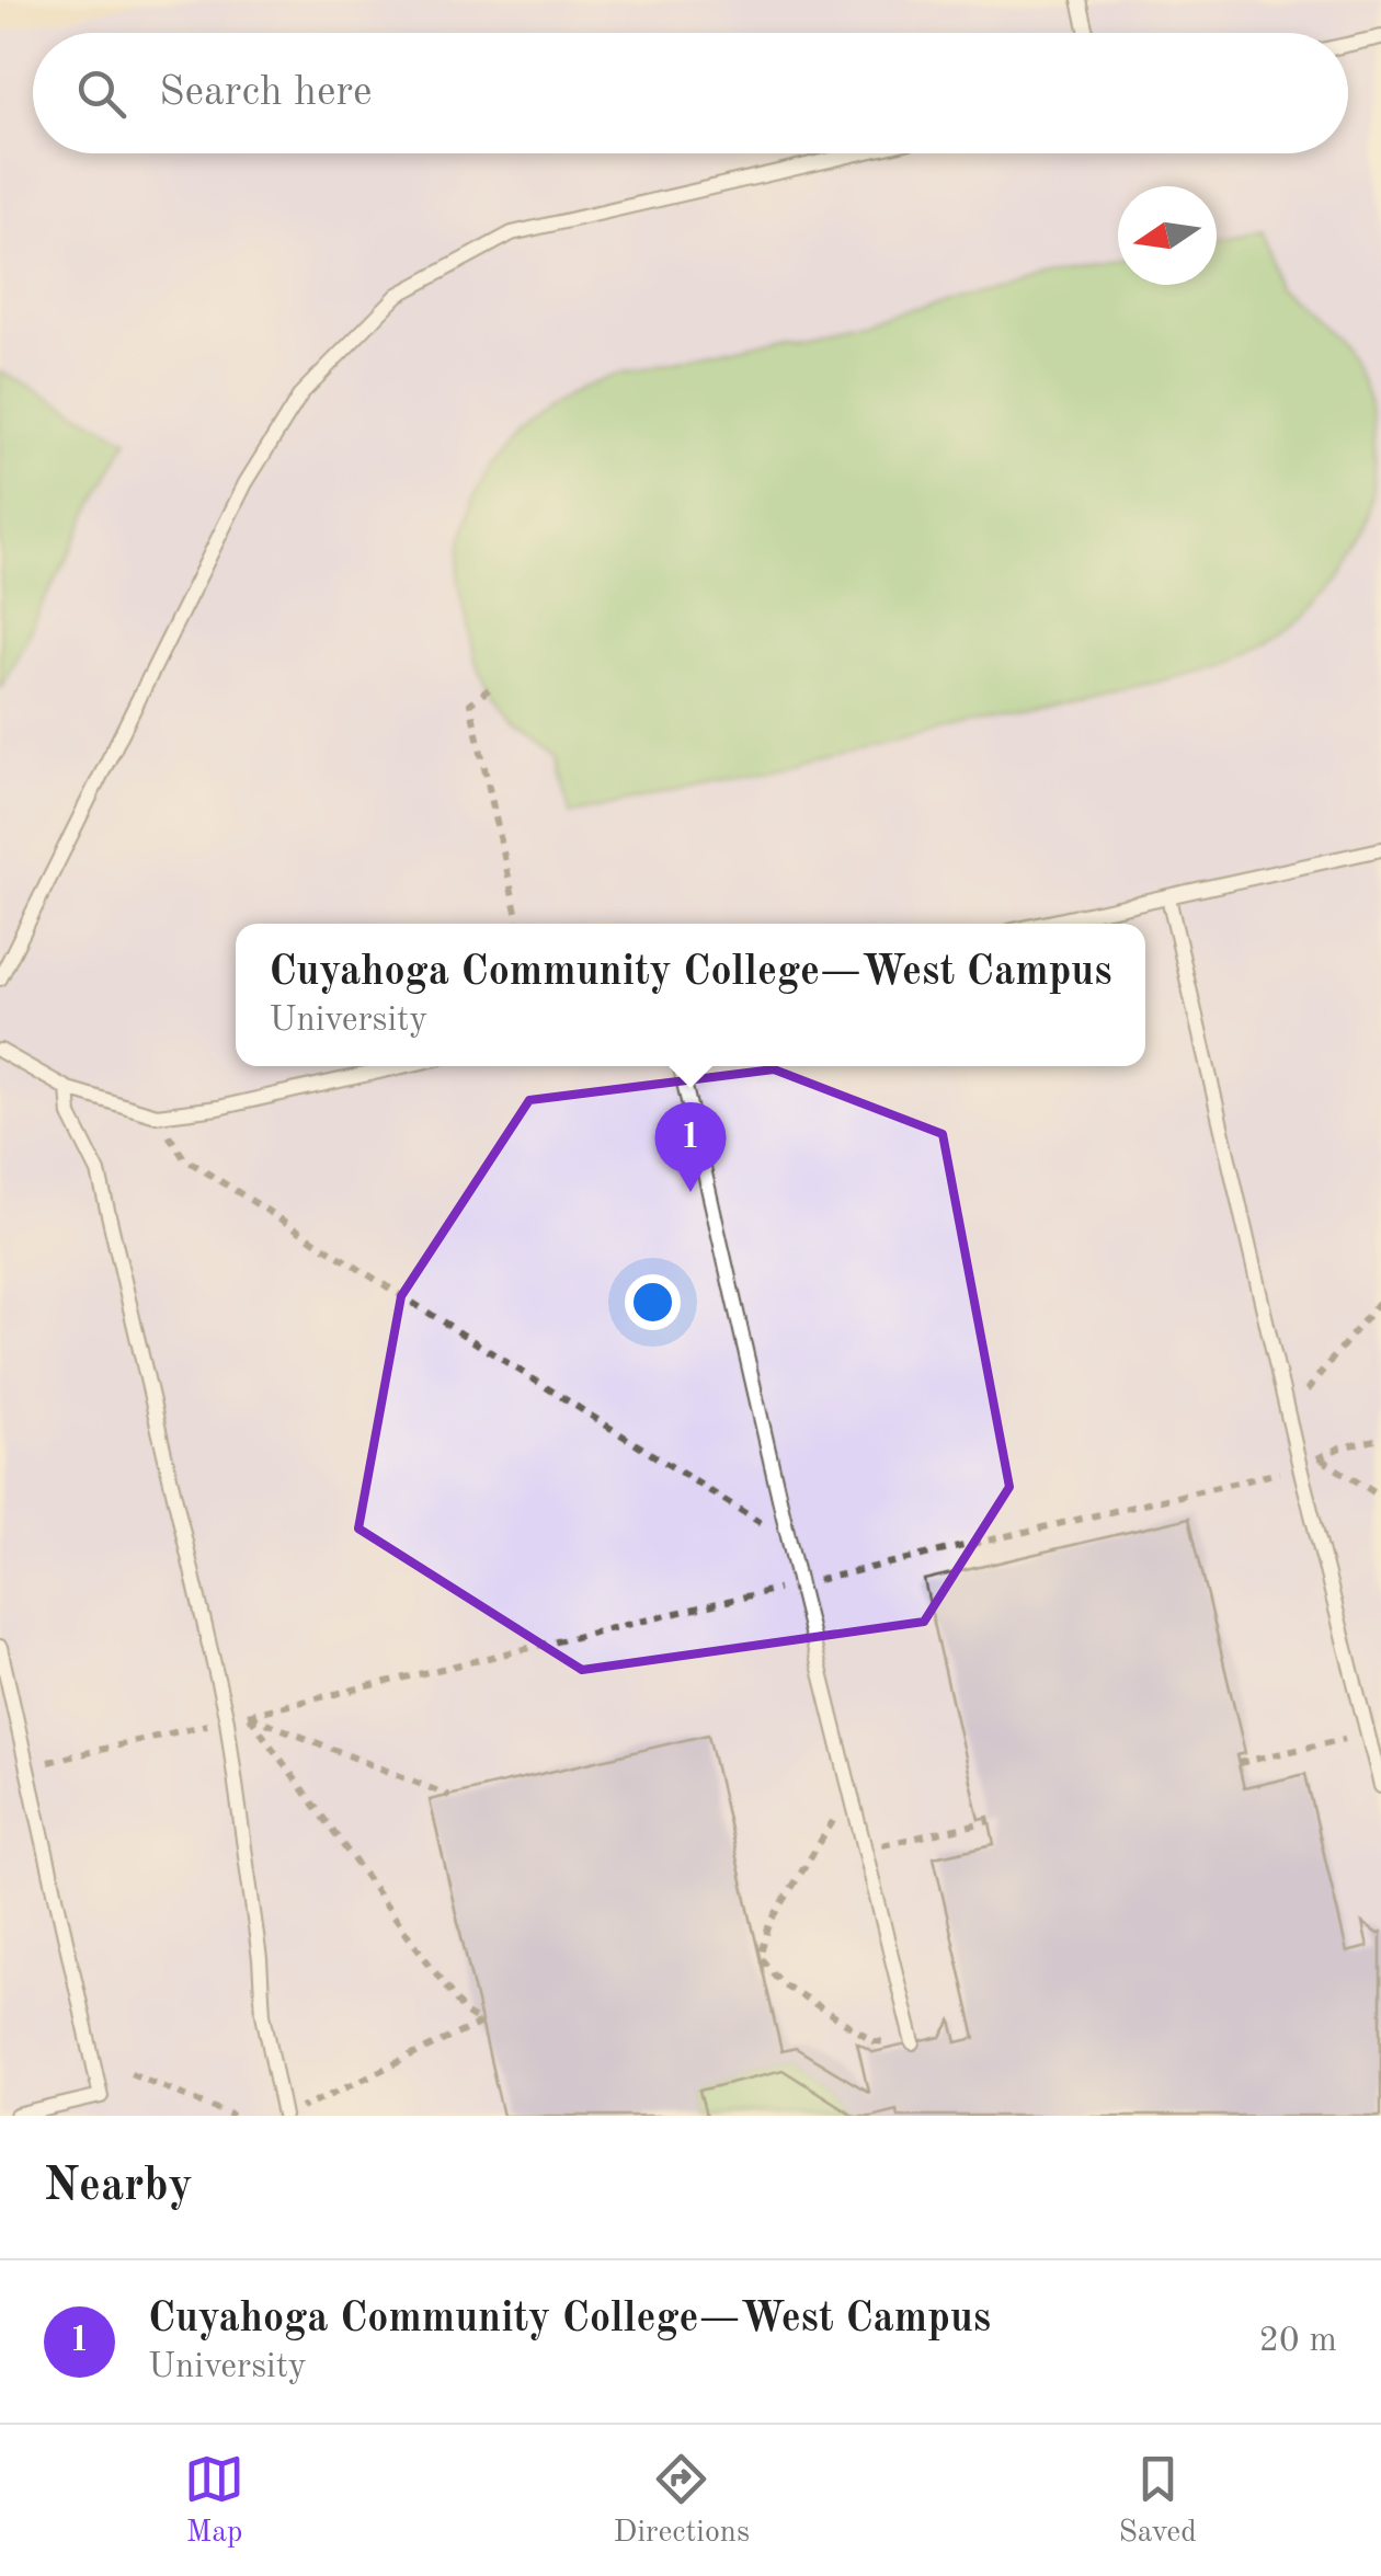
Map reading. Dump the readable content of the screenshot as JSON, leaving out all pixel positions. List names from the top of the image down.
{
  "north": "left",
  "page": {
    "search": "Search here",
    "popup": ["Cuyahoga Community College—West Campus", "University"],
    "pins": "1",
    "heading": "Nearby",
    "list": [
      {
        "mark": "1",
        "name": "Cuyahoga Community College—West Campus",
        "note": "University",
        "value": "20 m"
      }
    ],
    "nav": ["Map", "Directions", "Saved"]
  }
}
